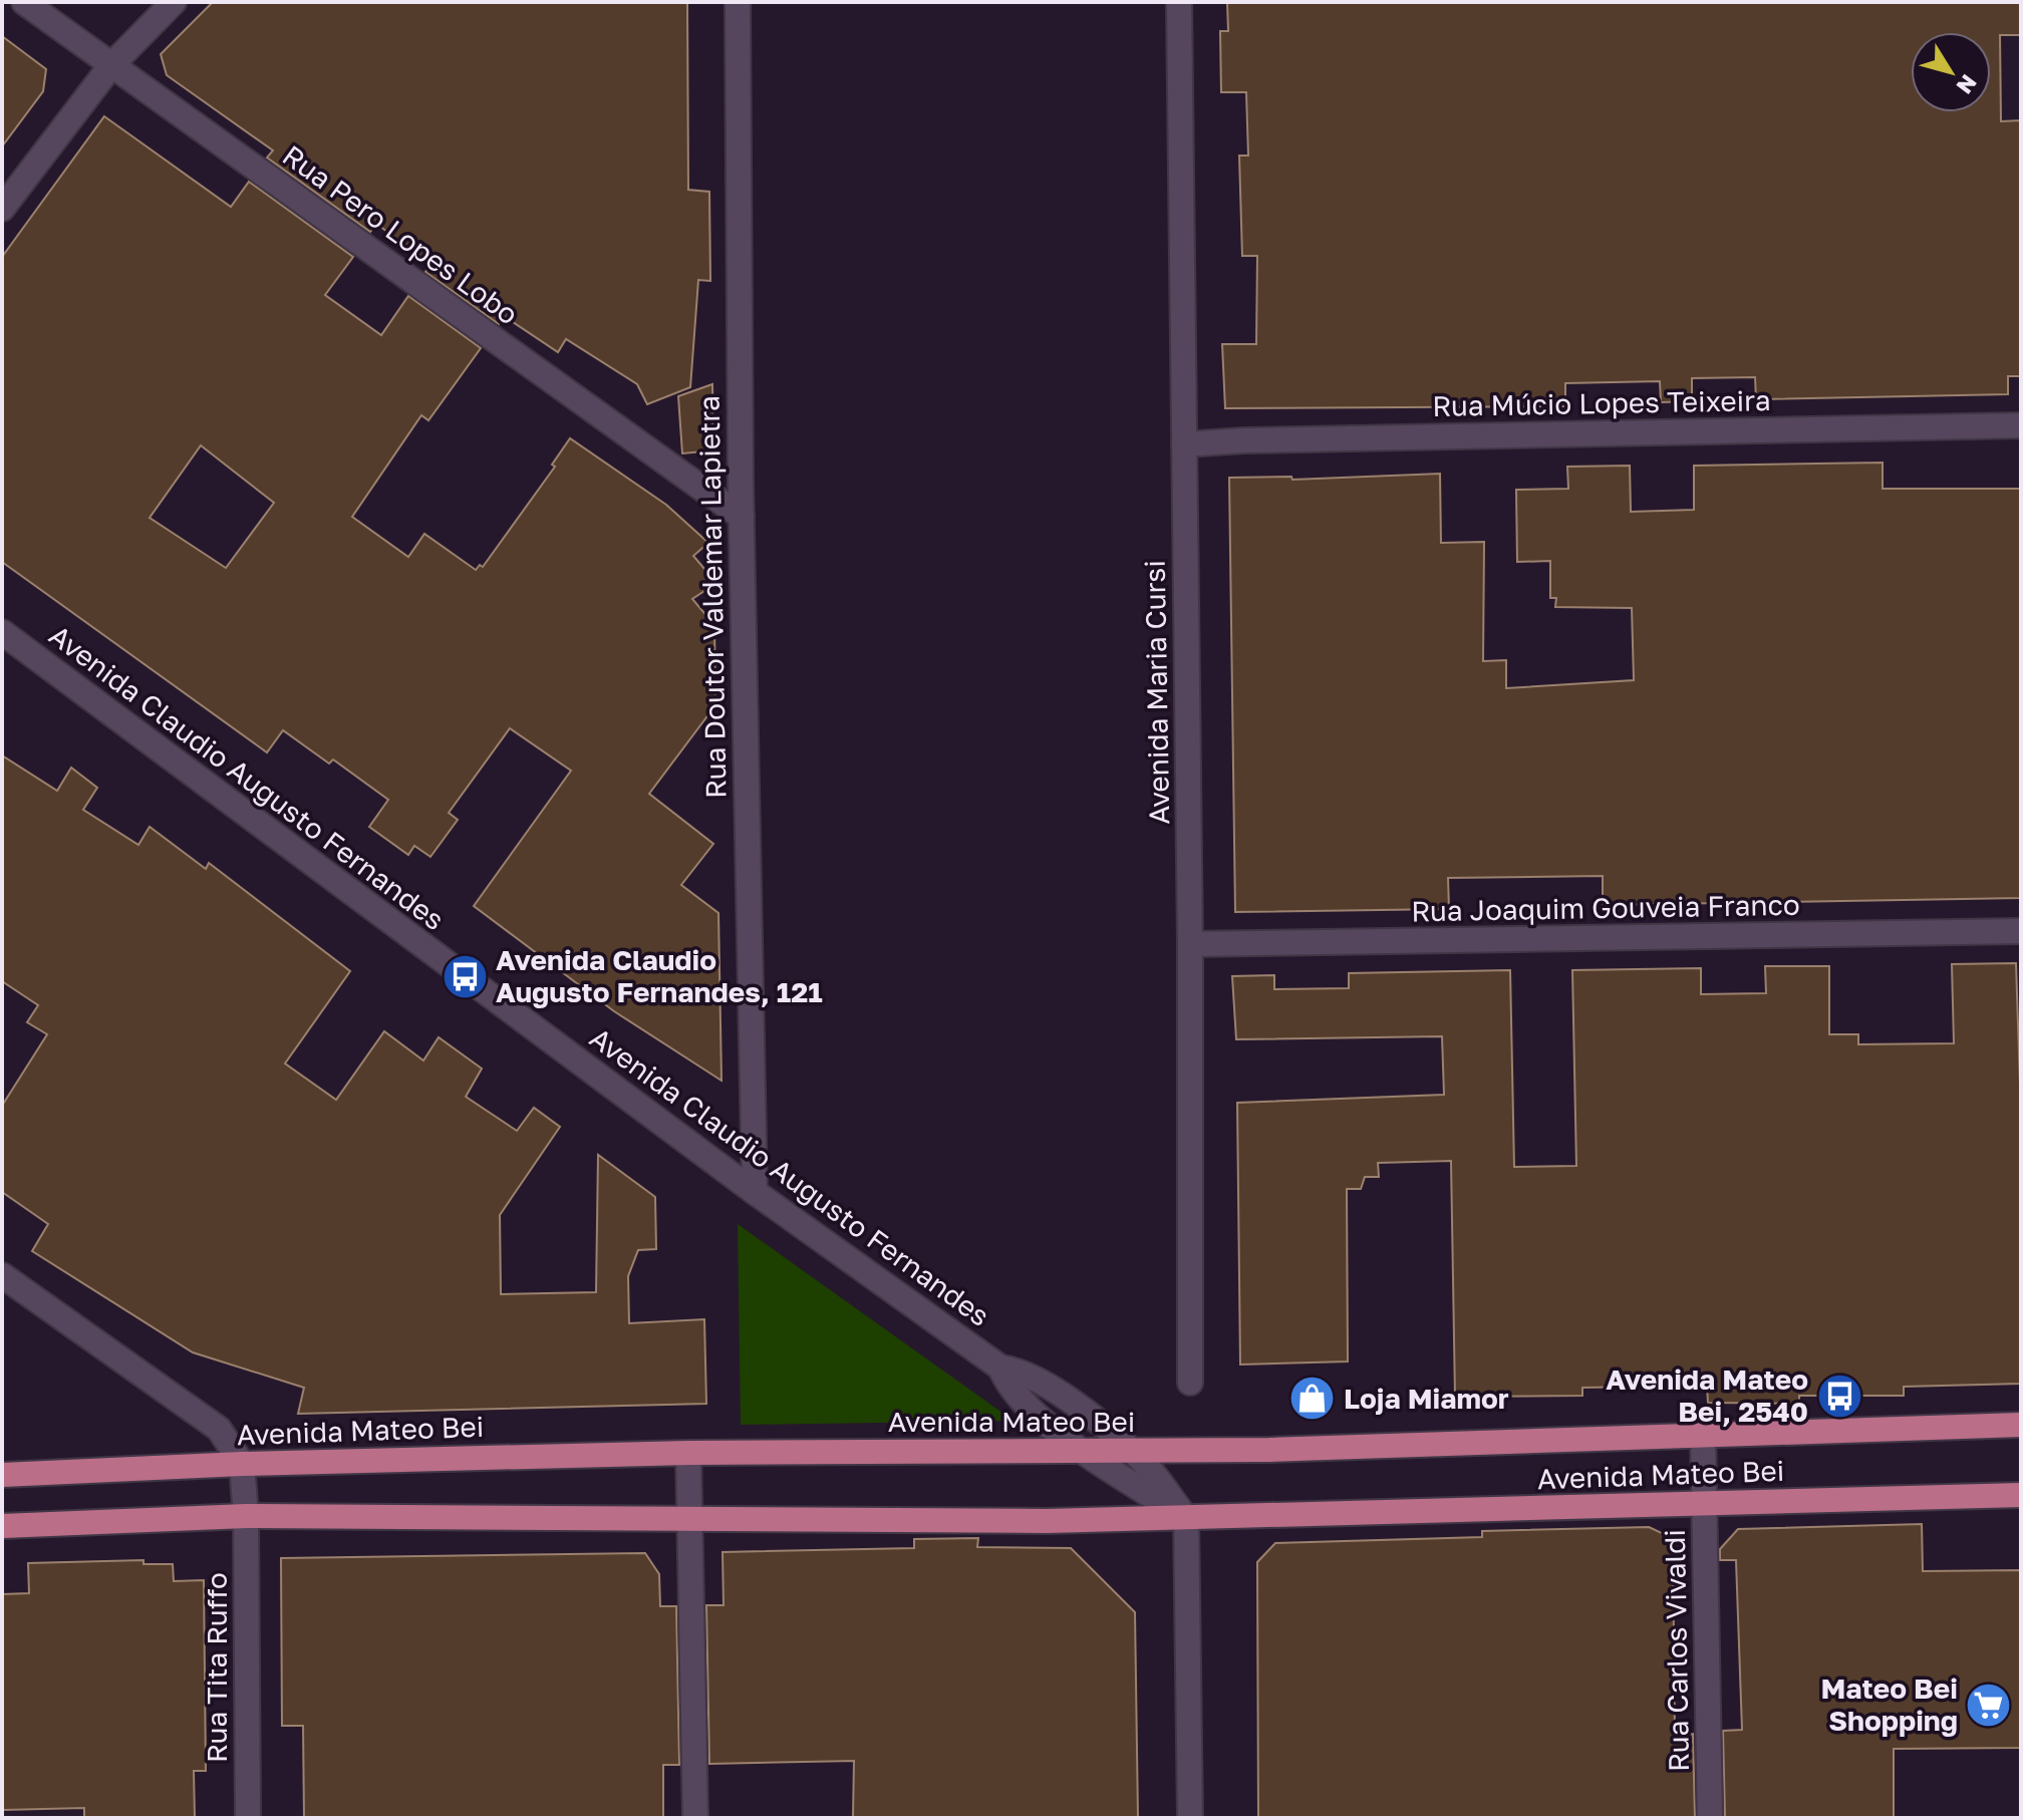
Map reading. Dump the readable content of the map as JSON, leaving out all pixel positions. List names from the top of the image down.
{
  "streets": {
    "main road": ["Avenida Mateo Bei"],
    "street": [
      "Rua Pero Lopes Lobo",
      "Rua Múcio Lopes Teixeira",
      "Rua Doutor Valdemar Lapietra",
      "Avenida Maria Cursi",
      "Avenida Claudio Augusto Fernandes",
      "Rua Joaquim Gouveia Franco",
      "Rua Carlos Vivaldi",
      "Rua Tita Ruffo"
    ]
  },
  "crossings": [
    ["Rua Pero Lopes Lobo", "Rua Doutor Valdemar Lapietra"],
    ["Rua Múcio Lopes Teixeira", "Avenida Maria Cursi"],
    ["Rua Doutor Valdemar Lapietra", "Avenida Claudio Augusto Fernandes"],
    ["Avenida Maria Cursi", "Rua Joaquim Gouveia Franco"],
    ["Avenida Claudio Augusto Fernandes", "Avenida Mateo Bei"],
    ["Avenida Mateo Bei", "Rua Carlos Vivaldi"],
    ["Avenida Mateo Bei", "Rua Tita Ruffo"]
  ],
  "places": {
    "bus stop": ["Avenida Claudio Augusto Fernandes, 121", "Avenida Mateo Bei, 2540"],
    "shop": ["Loja Miamor"],
    "supermarket": ["Mateo Bei Shopping"]
  },
  "north": "bottom right"
}
